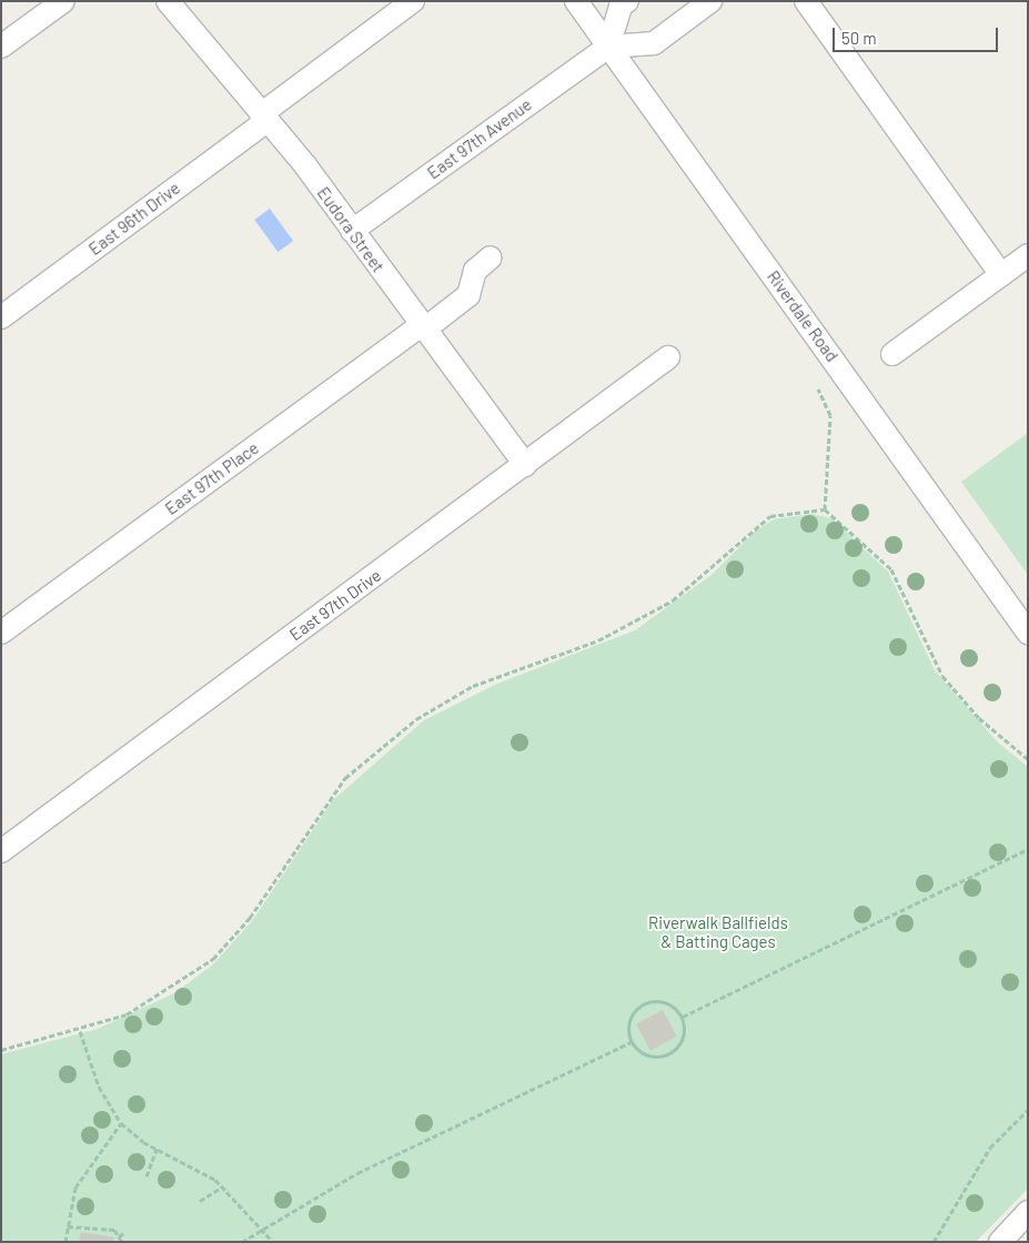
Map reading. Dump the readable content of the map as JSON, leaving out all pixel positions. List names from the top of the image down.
{
  "streets": {
    "street": [
      "East 97th Avenue",
      "East 96th Drive",
      "Eudora Street",
      "Riverdale Road",
      "East 97th Place",
      "East 97th Drive"
    ]
  },
  "crossings": [
    ["East 97th Avenue", "Eudora Street"],
    ["East 97th Avenue", "Riverdale Road"],
    ["East 96th Drive", "Eudora Street"],
    ["Eudora Street", "East 97th Place"],
    ["Eudora Street", "East 97th Drive"]
  ],
  "parks": ["Riverwalk Ballfields & Batting Cages"],
  "scale_bar": "50 m"
}
